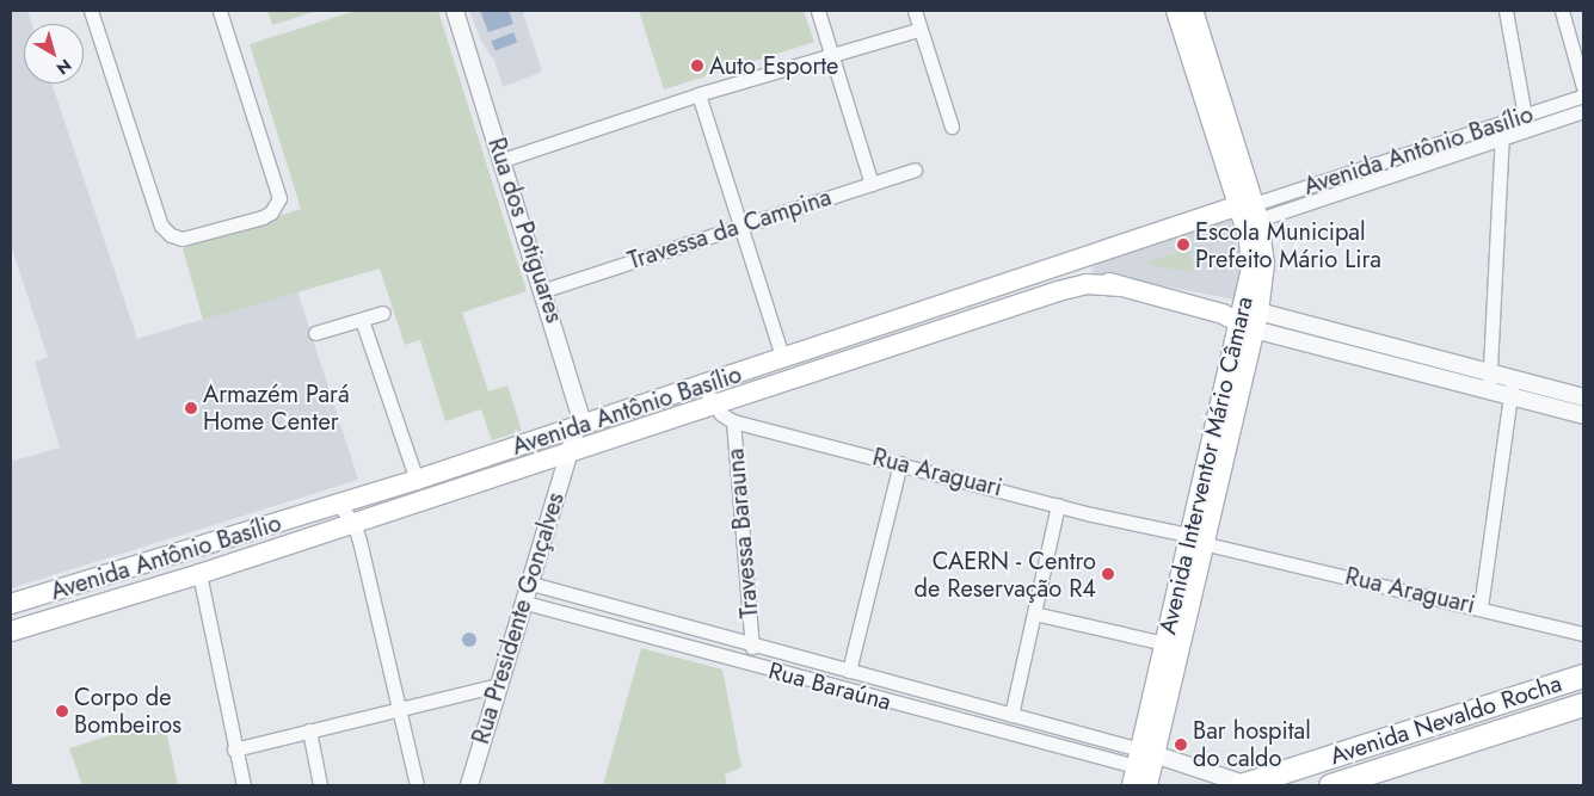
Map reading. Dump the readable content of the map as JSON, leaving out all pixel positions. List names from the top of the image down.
{
  "streets": {
    "highway": ["Avenida Nevaldo Rocha"],
    "main road": ["Avenida Antônio Basílio", "Avenida Interventor Mário Câmara"],
    "street": [
      "Travessa da Campina",
      "Rua dos Potiguares",
      "Rua Araguari",
      "Travessa Barauna",
      "Rua Presidente Gonçalves",
      "Rua Baraúna"
    ]
  },
  "crossings": [
    ["Avenida Antônio Basílio", "Rua dos Potiguares"],
    ["Avenida Antônio Basílio", "Avenida Interventor Mário Câmara"],
    ["Avenida Antônio Basílio", "Rua Araguari"],
    ["Avenida Antônio Basílio", "Rua Presidente Gonçalves"],
    ["Travessa da Campina", "Rua dos Potiguares"],
    ["Rua dos Potiguares", "Rua Presidente Gonçalves"],
    ["Avenida Interventor Mário Câmara", "Rua Araguari"],
    ["Avenida Interventor Mário Câmara", "Rua Baraúna"],
    ["Rua Araguari", "Travessa Barauna"],
    ["Travessa Barauna", "Rua Baraúna"],
    ["Rua Presidente Gonçalves", "Rua Baraúna"],
    ["Rua Baraúna", "Avenida Nevaldo Rocha"]
  ],
  "places": [
    "Auto Esporte",
    "Escola Municipal Prefeito Mário Lira",
    "Armazém Pará Home Center",
    "CAERN - Centro de Reservação R4",
    "Corpo de Bombeiros",
    "Bar hospital do caldo"
  ],
  "north": "bottom right"
}
